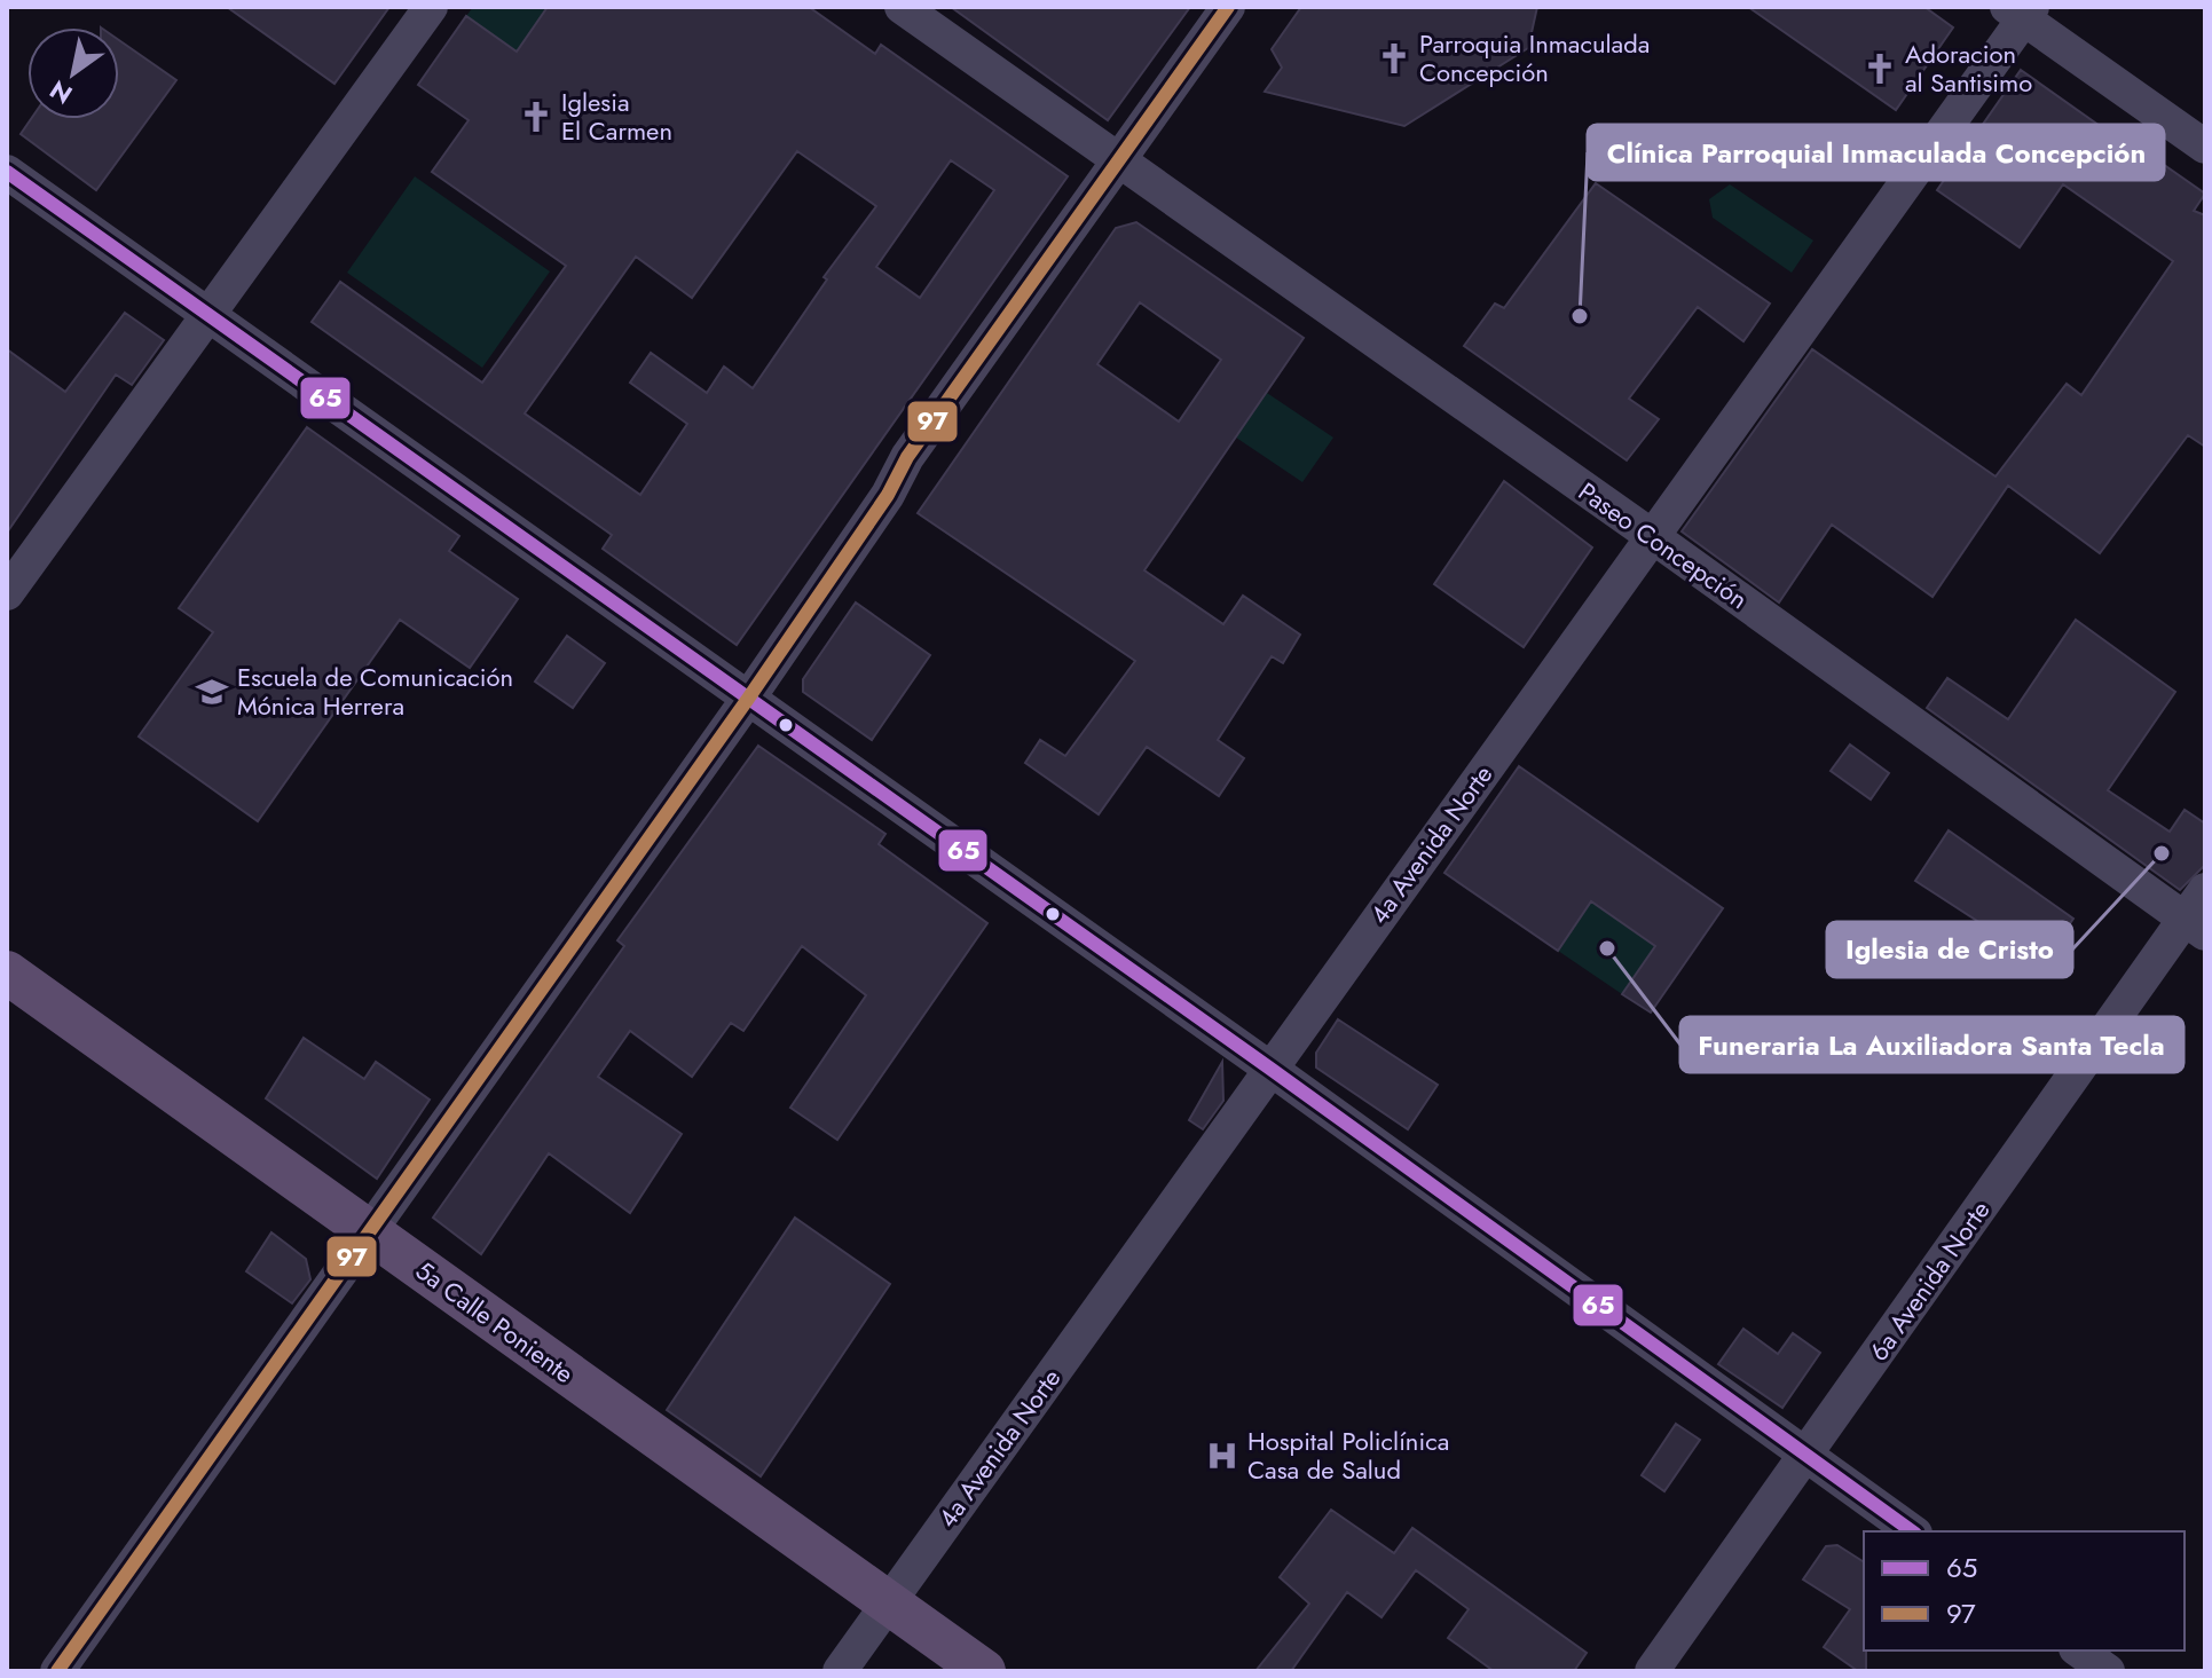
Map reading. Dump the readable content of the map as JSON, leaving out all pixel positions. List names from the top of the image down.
{
  "streets": {
    "main road": ["5a Calle Poniente"],
    "street": ["Paseo Concepción", "4a Avenida Norte", "6a Avenida Norte"]
  },
  "crossings": [
    ["Paseo Concepción", "4a Avenida Norte"],
    ["Paseo Concepción", "6a Avenida Norte"],
    ["4a Avenida Norte", "5a Calle Poniente"]
  ],
  "places": {
    "church": ["Parroquia Inmaculada Concepción", "Adoracion al Santisimo", "Iglesia El Carmen"],
    "other": ["Clínica Parroquial Inmaculada Concepción", "Iglesia de Cristo", "Funeraria La Auxiliadora Santa Tecla"],
    "school or university": ["Escuela de Comunicación Mónica Herrera"],
    "hospital": ["Hospital Policlínica Casa de Salud"]
  },
  "lines": ["transit line 97", "transit line 65"],
  "legend": ["65", "97"],
  "north": "bottom left"
}
